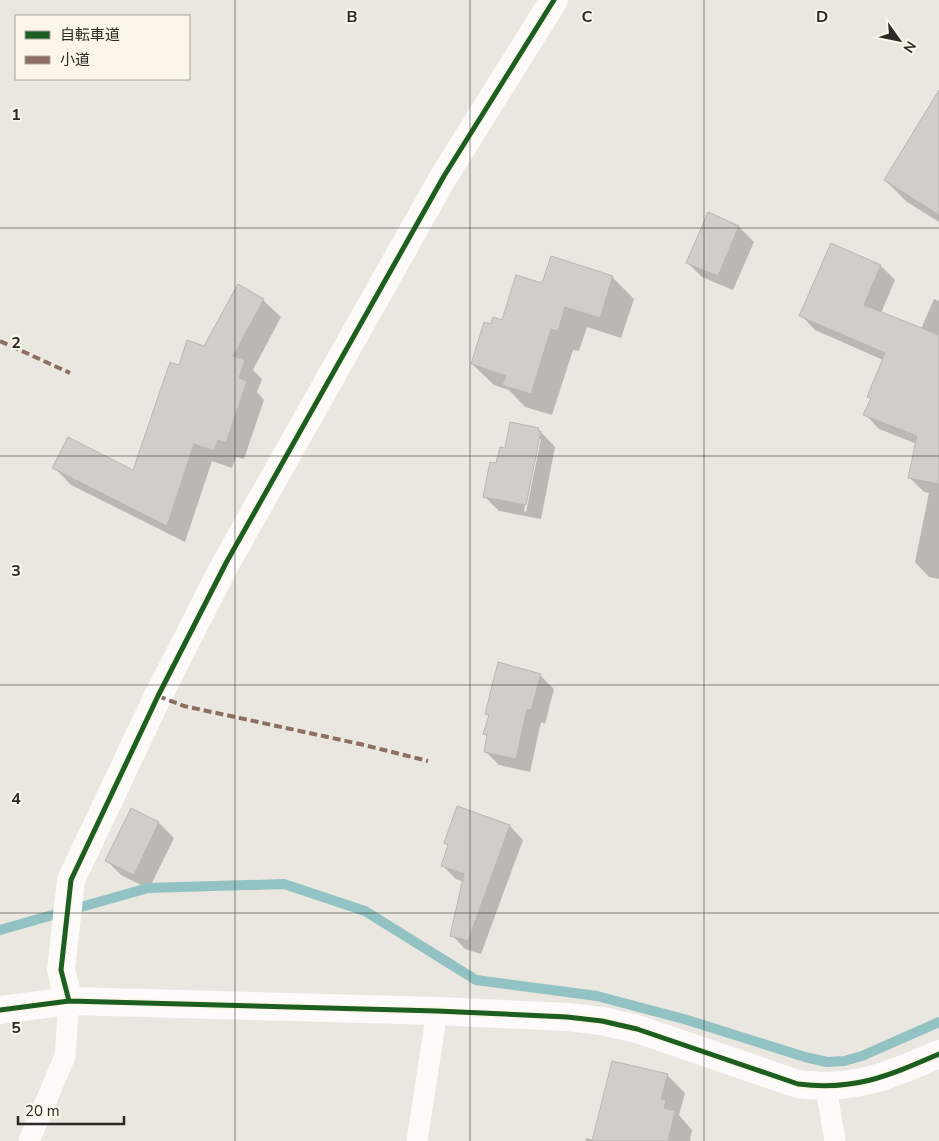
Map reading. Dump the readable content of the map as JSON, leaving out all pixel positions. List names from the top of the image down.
{
  "legend": ["自転車道", "小道"],
  "scale_bar": "20 m",
  "north": "bottom right",
  "grid": {
    "columns": ["B", "C", "D"],
    "rows": [
      "1",
      "2",
      "3",
      "4",
      "5"
    ]
  }
}
